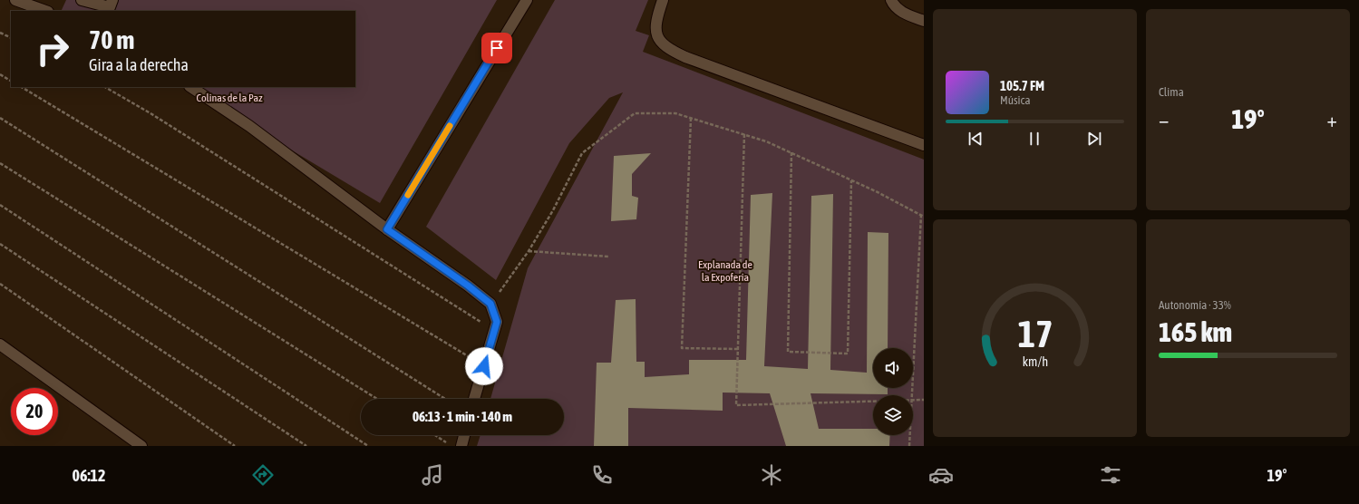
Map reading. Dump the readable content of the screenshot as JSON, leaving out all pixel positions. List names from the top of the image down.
{
  "parks": ["Colinas de la Paz", "Explanada de la Expoferia"],
  "page": {
    "tile": [
      "Clima",
      ["Autonomía · 33%", "165 km"]
    ],
    "turn": ["70 m", "Gira a la derecha"],
    "song": ["105.7 FM", "Música"],
    "heat": ["−", "19°", "+"],
    "limit": "20",
    "trip": "06:13 · 1 min · 140 m",
    "tabs": ["06:12", "19°"],
    "gauge": ["17", "km/h"]
  }
}
